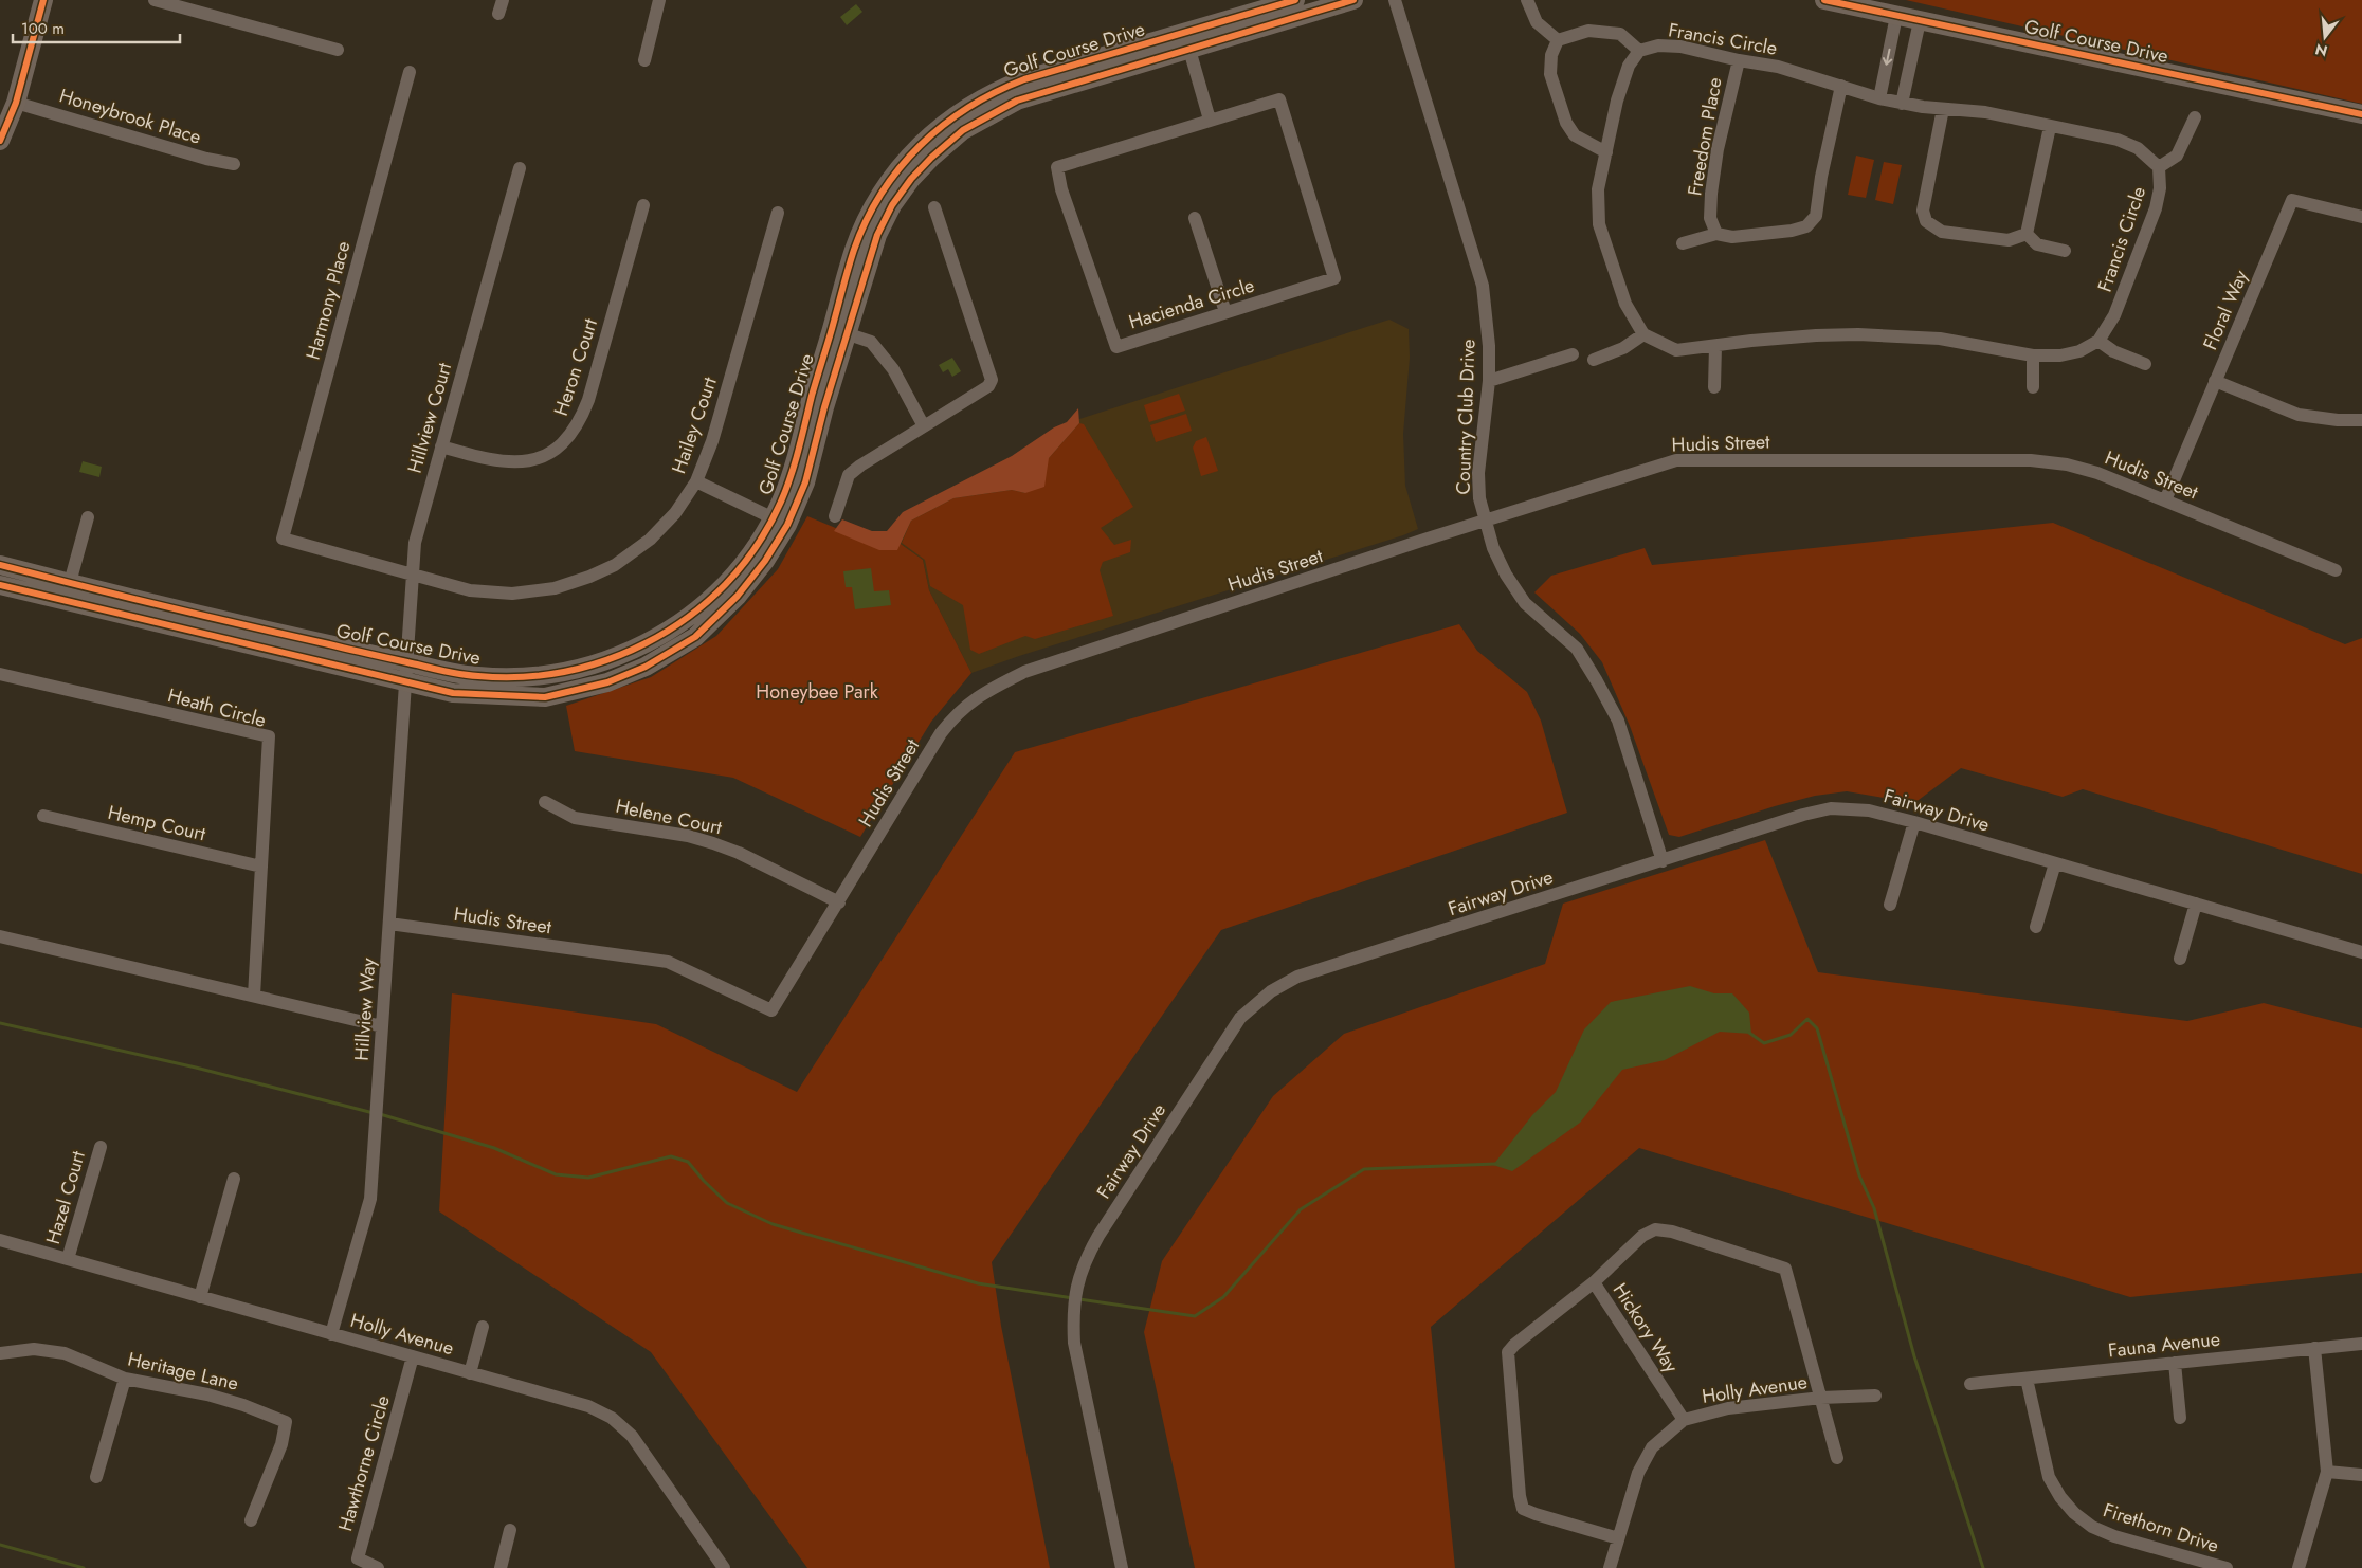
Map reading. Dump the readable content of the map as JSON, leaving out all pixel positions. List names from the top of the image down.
{
  "streets": {
    "street": [
      "Francis Circle",
      "Golf Course Drive",
      "Honeybrook Place",
      "Freedom Place",
      "Harmony Place",
      "Hacienda Circle",
      "Floral Way",
      "Heron Court",
      "Country Club Drive",
      "Hillview Court",
      "Hailey Court",
      "Hudis Street",
      "Heath Circle",
      "Fairway Drive",
      "Helene Court",
      "Hemp Court",
      "Hillview Way",
      "Hazel Court",
      "Hickory Way",
      "Holly Avenue",
      "Fauna Avenue",
      "Heritage Lane",
      "Hawthorne Circle",
      "Firethorn Drive"
    ]
  },
  "crossings": [
    ["Francis Circle", "Freedom Place"],
    ["Golf Course Drive", "Hillview Court"],
    ["Golf Course Drive", "Hillview Way"],
    ["Harmony Place", "Hailey Court"],
    ["Floral Way", "Hudis Street"],
    ["Heron Court", "Hillview Court"],
    ["Country Club Drive", "Hudis Street"],
    ["Country Club Drive", "Fairway Drive"],
    ["Hillview Court", "Hailey Court"],
    ["Hillview Court", "Hillview Way"],
    ["Hudis Street", "Helene Court"],
    ["Hudis Street", "Hillview Way"],
    ["Heath Circle", "Hemp Court"],
    ["Hillview Way", "Holly Avenue"],
    ["Hazel Court", "Holly Avenue"],
    ["Hickory Way", "Holly Avenue"],
    ["Holly Avenue", "Hawthorne Circle"],
    ["Fauna Avenue", "Firethorn Drive"]
  ],
  "parks": ["Honeybee Park"],
  "scale_bar": "100 m",
  "north": "bottom"
}
